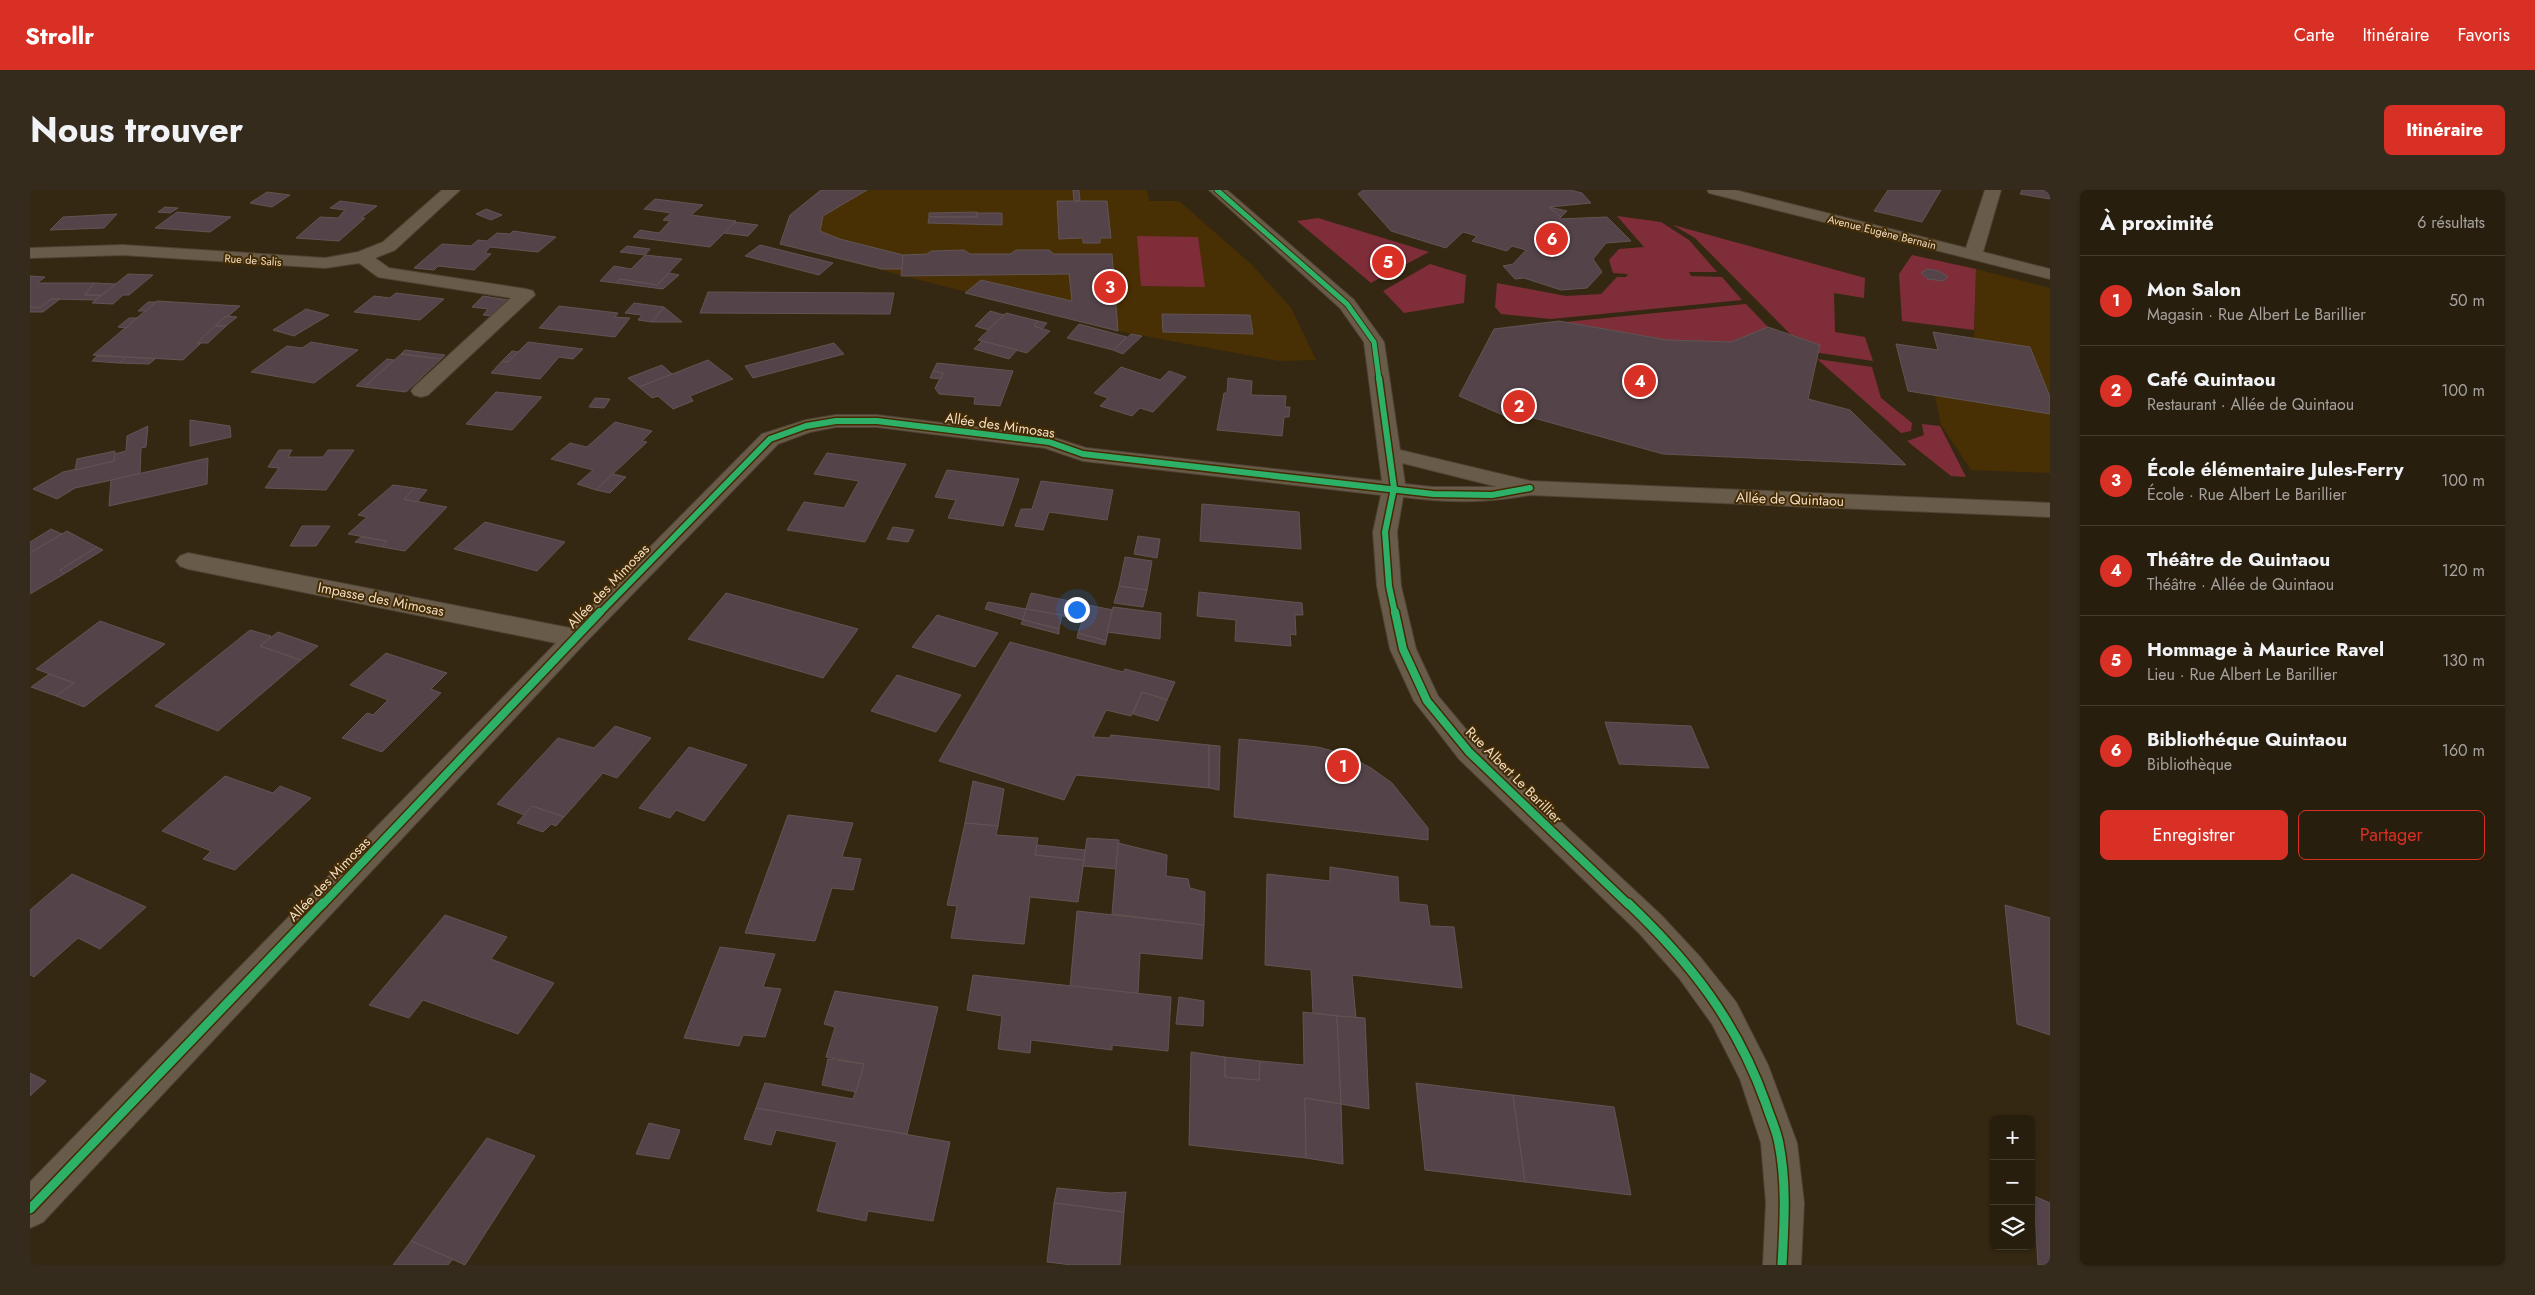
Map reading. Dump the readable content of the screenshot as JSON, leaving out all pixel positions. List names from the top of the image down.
{
  "streets": {
    "street": [
      "Avenue Eugène Bernain",
      "Rue de Salis",
      "Allée des Mimosas",
      "Allée de Quintaou",
      "Impasse des Mimosas",
      "Rue Albert Le Barillier"
    ]
  },
  "crossings": [
    ["Allée des Mimosas", "Allée de Quintaou"],
    ["Allée des Mimosas", "Impasse des Mimosas"],
    ["Allée des Mimosas", "Rue Albert Le Barillier"],
    ["Allée de Quintaou", "Rue Albert Le Barillier"]
  ],
  "page": {
    "header": "Strollr",
    "nav": ["Carte", "Itinéraire", "Favoris"],
    "title": "Nous trouver",
    "buttons": [
      "Itinéraire",
      ["Enregistrer", "Partager"]
    ],
    "heading": ["À proximité", "6 résultats"],
    "pins": [
      "6",
      "5",
      "3",
      "4",
      "2",
      "1"
    ],
    "list": [
      {
        "mark": "1",
        "name": "Mon Salon",
        "note": "Magasin · Rue Albert Le Barillier",
        "value": "50 m"
      },
      {
        "mark": "2",
        "name": "Café Quintaou",
        "note": "Restaurant · Allée de Quintaou",
        "value": "100 m"
      },
      {
        "mark": "3",
        "name": "École élémentaire Jules-Ferry",
        "note": "École · Rue Albert Le Barillier",
        "value": "100 m"
      },
      {
        "mark": "4",
        "name": "Théâtre de Quintaou",
        "note": "Théâtre · Allée de Quintaou",
        "value": "120 m"
      },
      {
        "mark": "5",
        "name": "Hommage à Maurice Ravel",
        "note": "Lieu · Rue Albert Le Barillier",
        "value": "130 m"
      },
      {
        "mark": "6",
        "name": "Bibliothéque Quintaou",
        "note": "Bibliothèque",
        "value": "160 m"
      }
    ],
    "map_buttons": ["+", "−"]
  }
}
